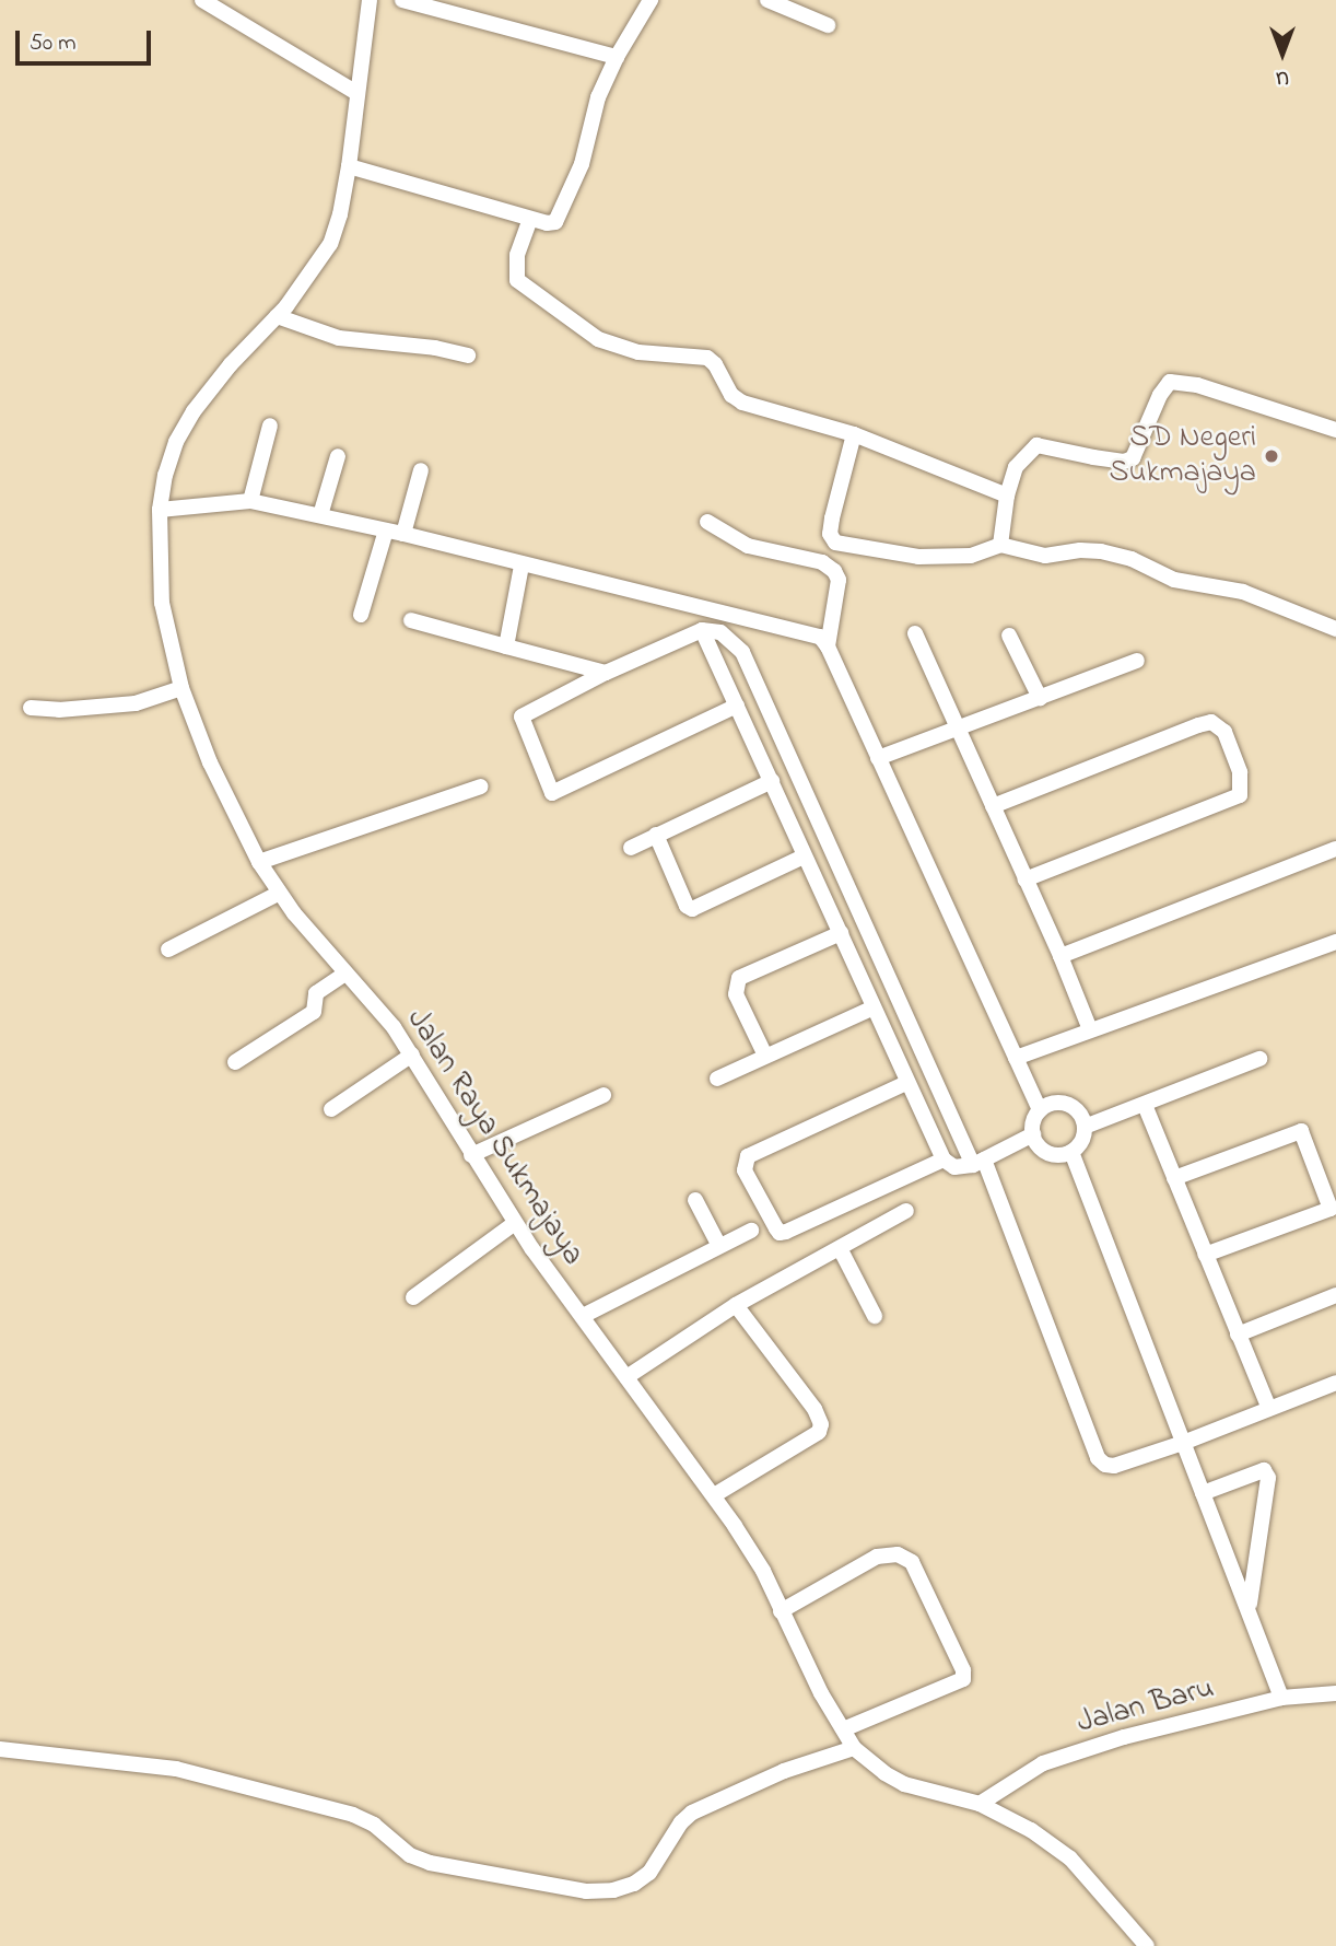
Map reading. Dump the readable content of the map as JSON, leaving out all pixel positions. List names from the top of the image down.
{
  "streets": {
    "street": ["Jalan Raya Sukmajaya", "Jalan Baru"]
  },
  "crossings": [
    ["Jalan Raya Sukmajaya", "Jalan Baru"]
  ],
  "places": ["SD Negeri Sukmajaya"],
  "scale_bar": "50 m",
  "north": "bottom"
}
